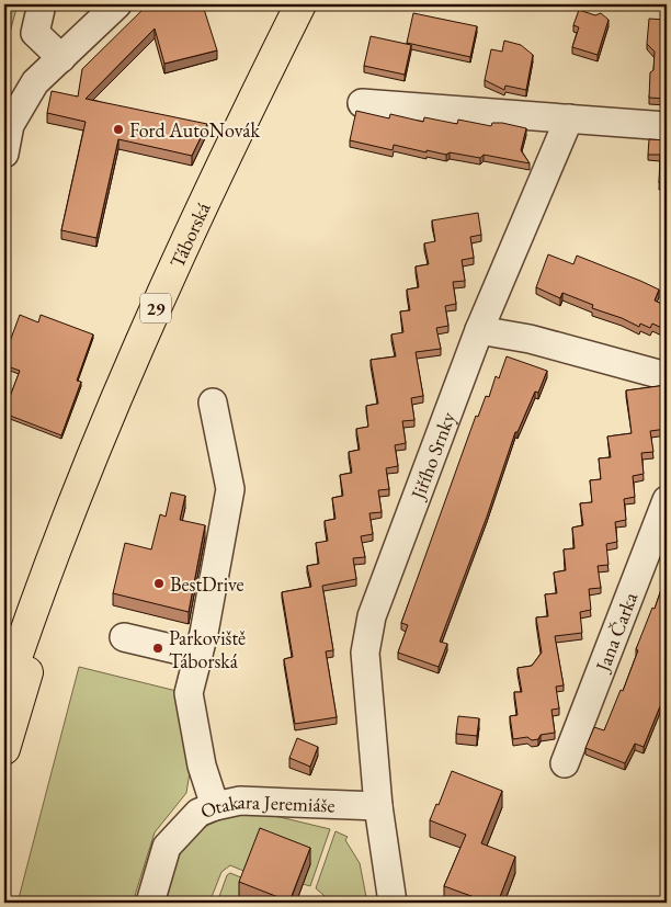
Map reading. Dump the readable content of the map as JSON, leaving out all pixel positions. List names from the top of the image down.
{
  "streets": {
    "main road": ["Táborská", "29"],
    "street": ["Jiřího Srnky", "Jana Čarka", "Otakara Jeremiáše"]
  },
  "crossings": [
    ["Jiřího Srnky", "Otakara Jeremiáše"]
  ],
  "places": ["Ford AutoNovák", "BestDrive", "Parkoviště Táborská"]
}
